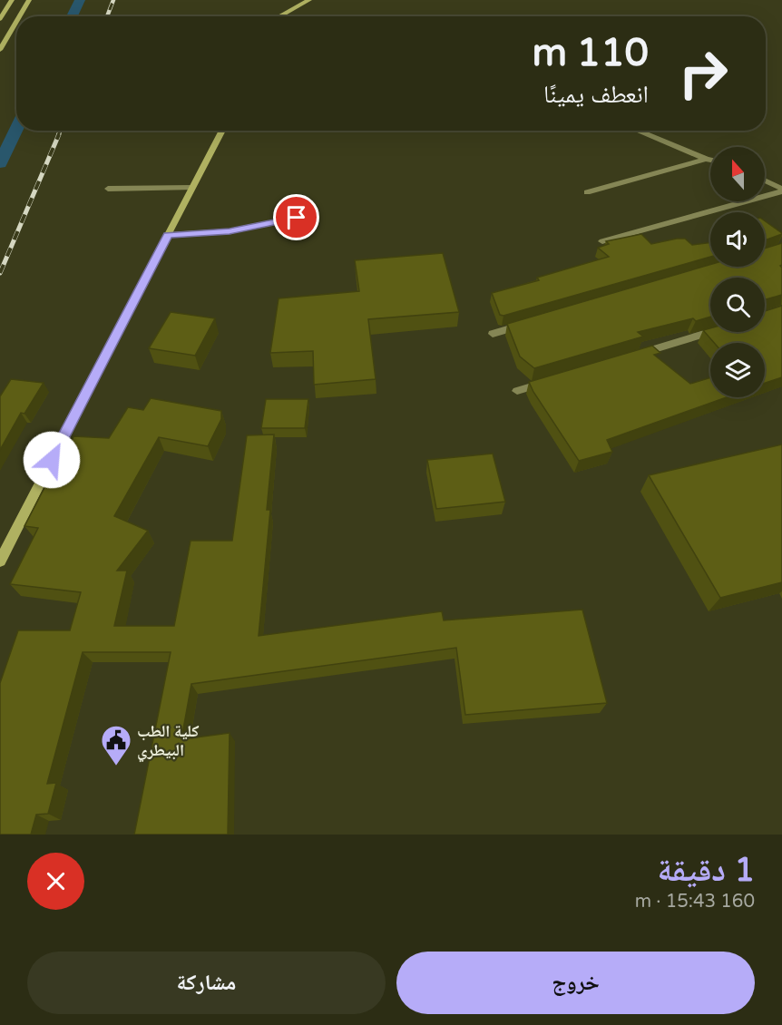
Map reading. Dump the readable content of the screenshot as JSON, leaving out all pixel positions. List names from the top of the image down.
{
  "places": {
    "public building": ["كلية الطب البيطري"]
  },
  "north": "top",
  "page": {
    "turn": ["110 m", "انعطف يمينًا"],
    "heading": ["1 دقيقة", "160 m · 15:43"],
    "buttons": ["خروج", "مشاركة"]
  }
}
